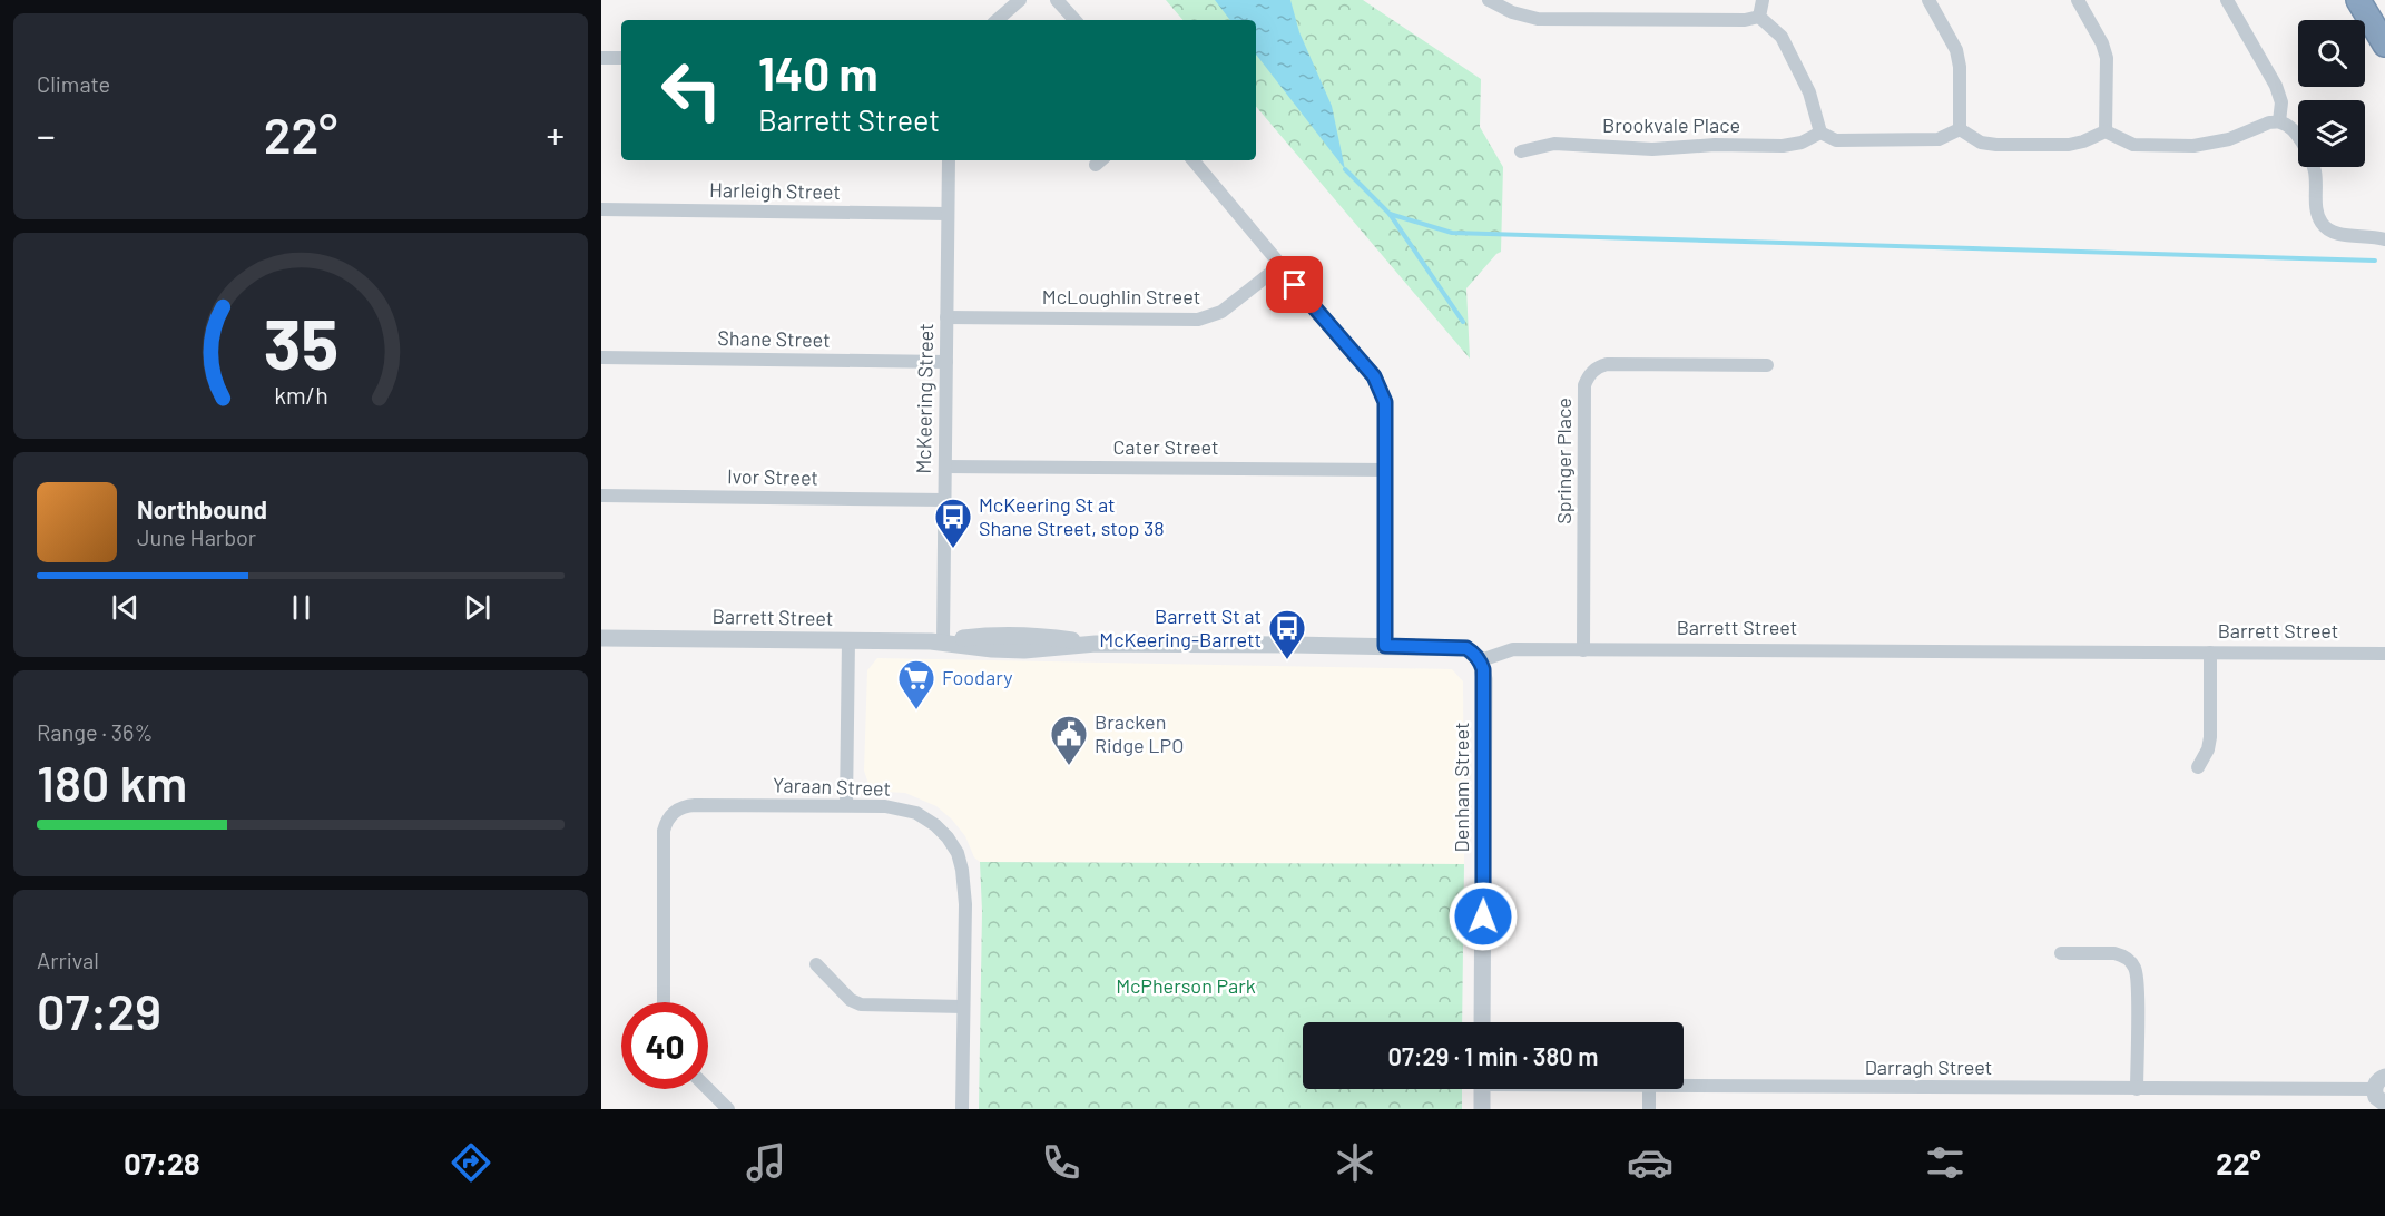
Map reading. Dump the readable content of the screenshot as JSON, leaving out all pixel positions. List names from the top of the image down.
{
  "streets": {
    "street": [
      "Brookvale Place",
      "Harleigh Street",
      "McLoughlin Street",
      "Shane Street",
      "McKeering Street",
      "Cater Street",
      "Springer Place",
      "Ivor Street",
      "Barrett Street",
      "Yaraan Street",
      "Denham Street",
      "Darragh Street"
    ]
  },
  "crossings": [
    ["Harleigh Street", "McKeering Street"],
    ["McLoughlin Street", "McKeering Street"],
    ["Shane Street", "McKeering Street"],
    ["McKeering Street", "Cater Street"],
    ["McKeering Street", "Ivor Street"],
    ["McKeering Street", "Barrett Street"],
    ["Springer Place", "Barrett Street"],
    ["Barrett Street", "Denham Street"]
  ],
  "parks": ["McPherson Park"],
  "places": {
    "bus stop": ["McKeering St at Shane Street, stop 38", "Barrett St at McKeering-Barrett"],
    "supermarket": ["Foodary"],
    "public building": ["Bracken Ridge LPO"]
  },
  "page": {
    "tile": [
      "Climate",
      ["Range · 36%", "180 km"],
      ["Arrival", "07:29"]
    ],
    "turn": ["140 m", "Barrett Street"],
    "heat": ["−", "22°", "+"],
    "song": ["Northbound", "June Harbor"],
    "limit": "40",
    "trip": "07:29 · 1 min · 380 m",
    "tabs": ["07:28", "22°"],
    "gauge": ["35", "km/h"]
  }
}
